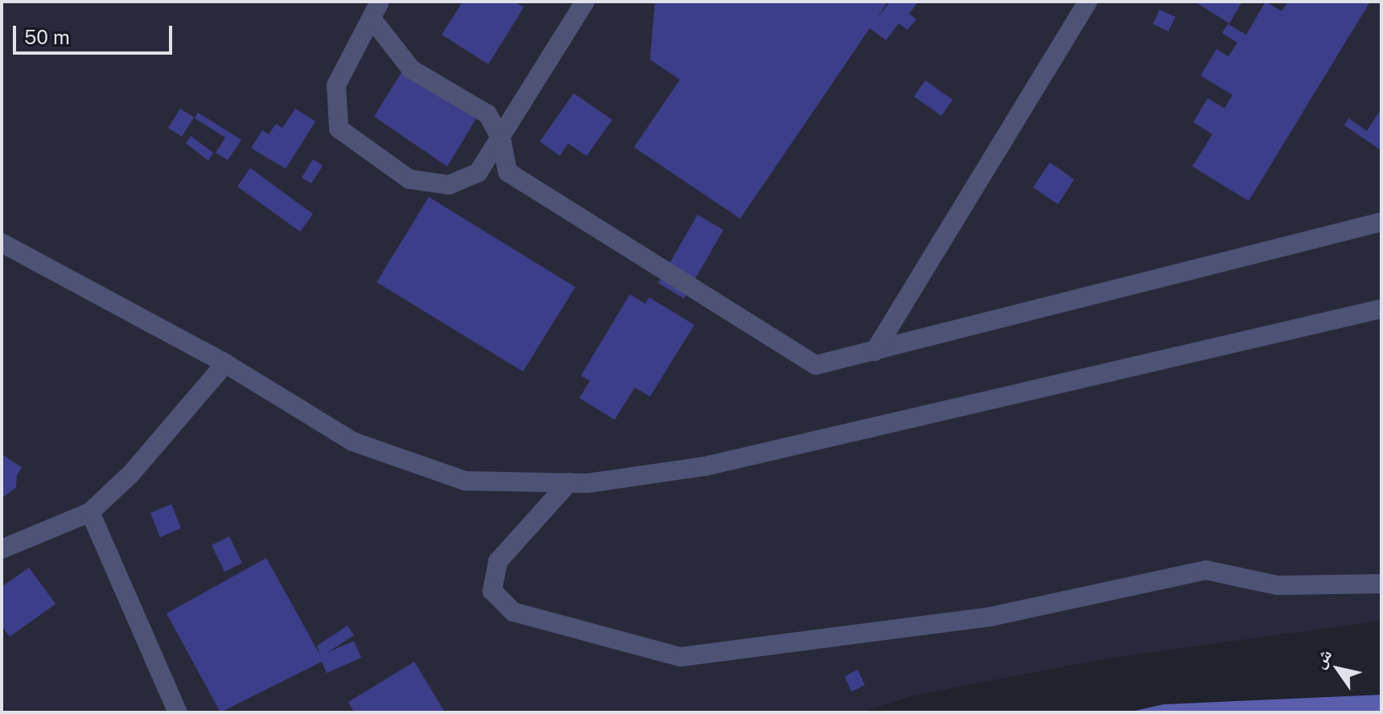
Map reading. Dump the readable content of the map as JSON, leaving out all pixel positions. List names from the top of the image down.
{
  "scale_bar": "50 m",
  "north": "top left"
}
